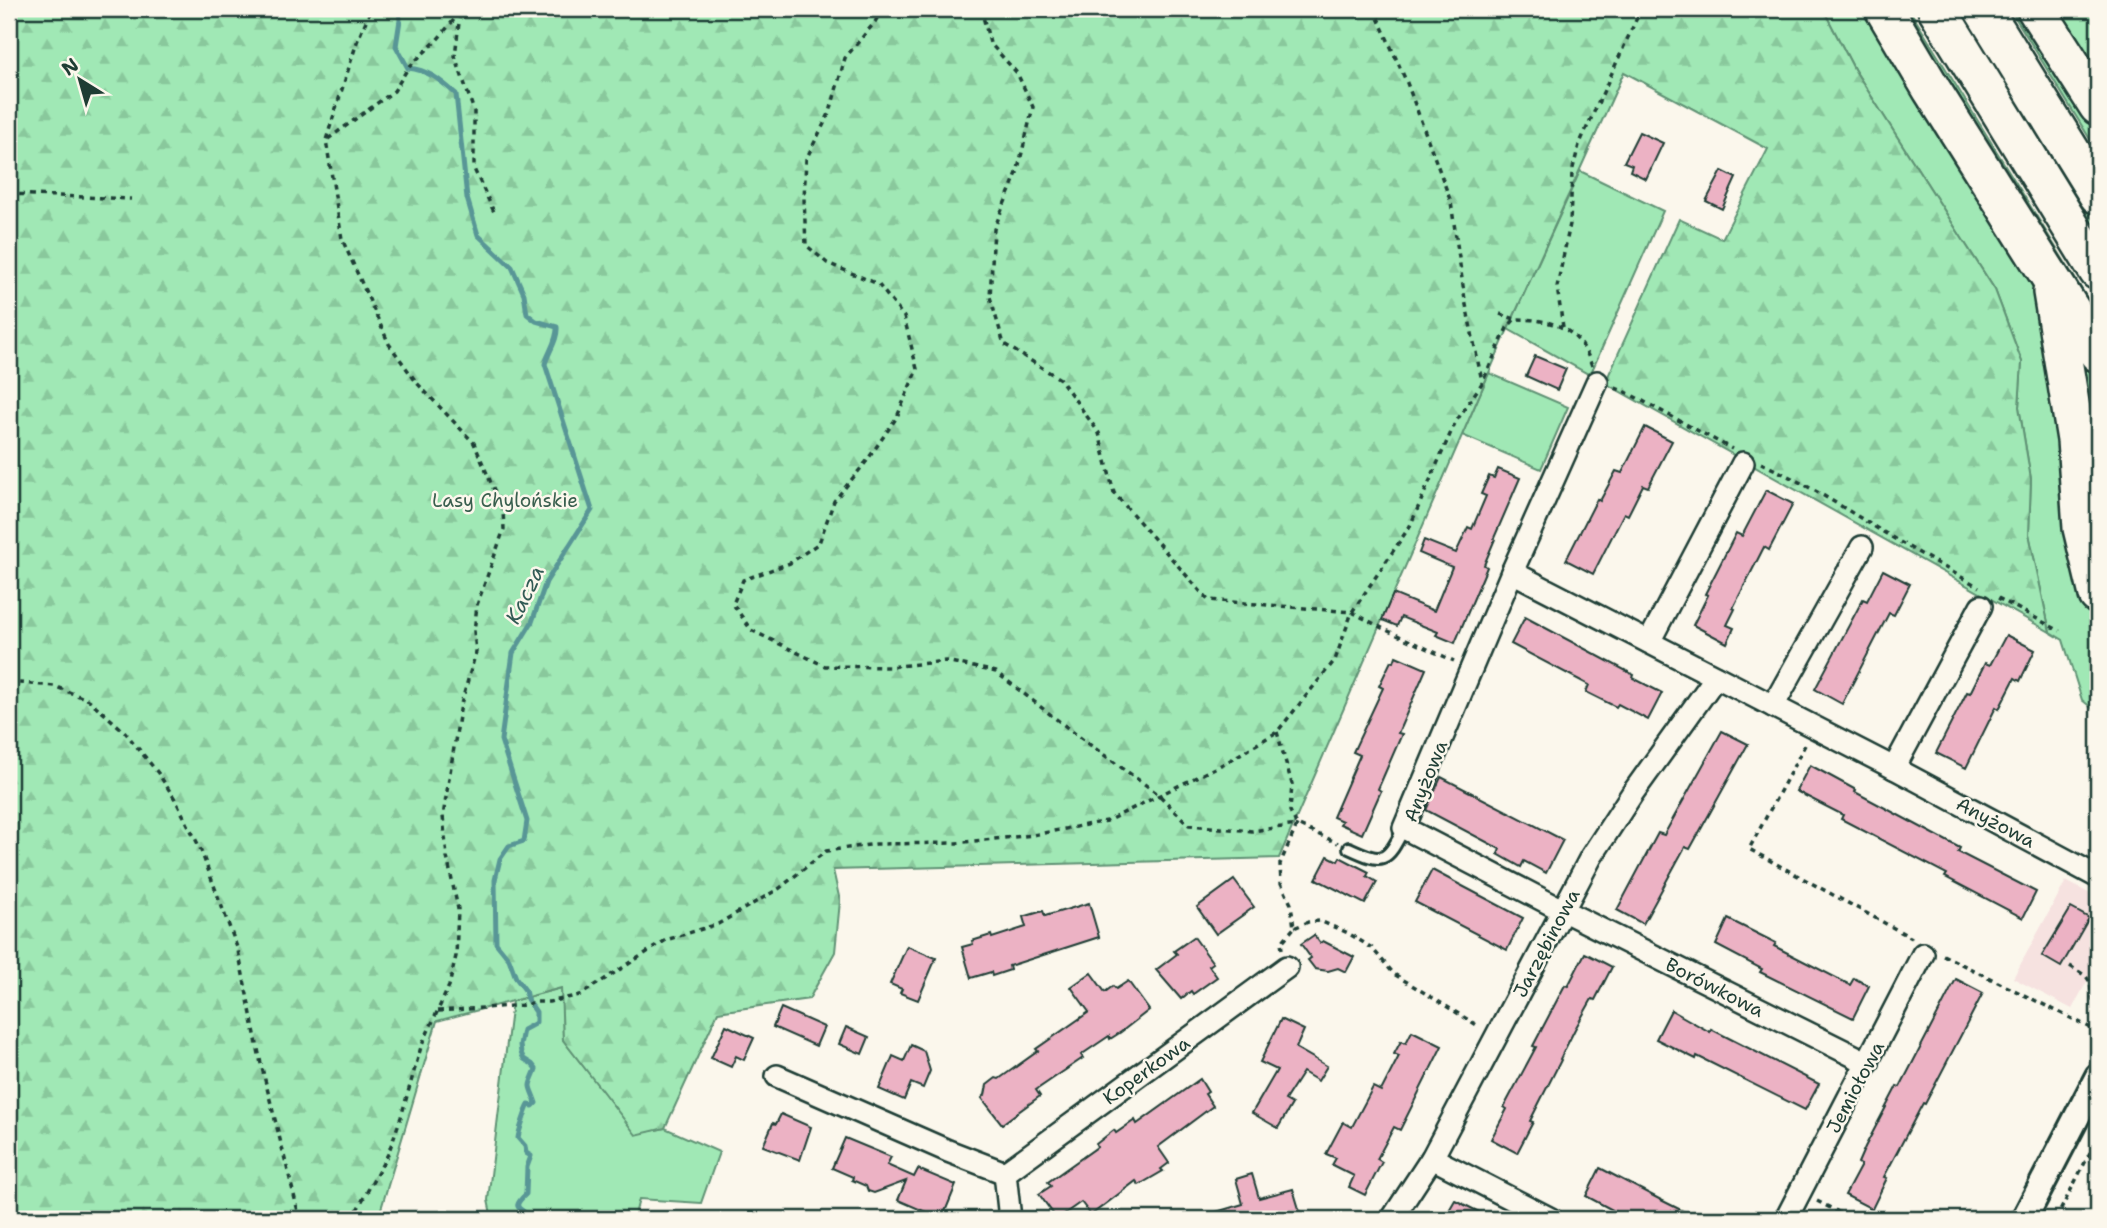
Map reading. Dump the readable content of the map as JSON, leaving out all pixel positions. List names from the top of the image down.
{
  "streets": {
    "street": [
      "Anyżowa",
      "Jarzębinowa",
      "Borówkowa",
      "Koperkowa",
      "Jemiołowa"
    ]
  },
  "crossings": [
    ["Anyżowa", "Jarzębinowa"],
    ["Anyżowa", "Borówkowa"],
    ["Jarzębinowa", "Borówkowa"],
    ["Borówkowa", "Jemiołowa"]
  ],
  "water": ["Kacza"],
  "parks": ["Lasy Chylońskie"],
  "north": "top left"
}
